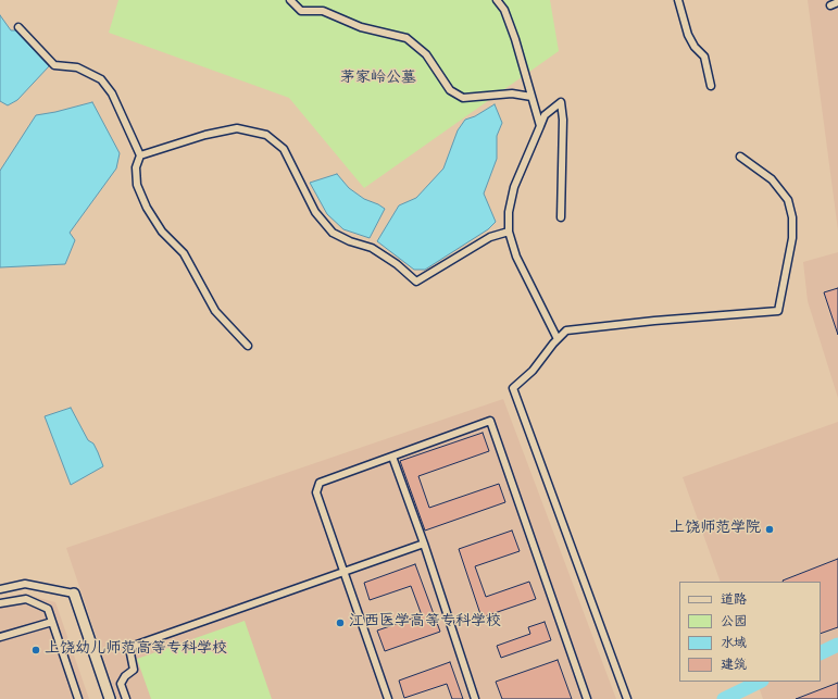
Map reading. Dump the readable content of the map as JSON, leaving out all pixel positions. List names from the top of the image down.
{
  "parks": ["茅家岭公墓"],
  "places": ["上饶师范学院", "江西医学高等专科学校", "上饶幼儿师范高等专科学校"],
  "legend": [
    "道路",
    "公园",
    "水域",
    "建筑"
  ]
}
